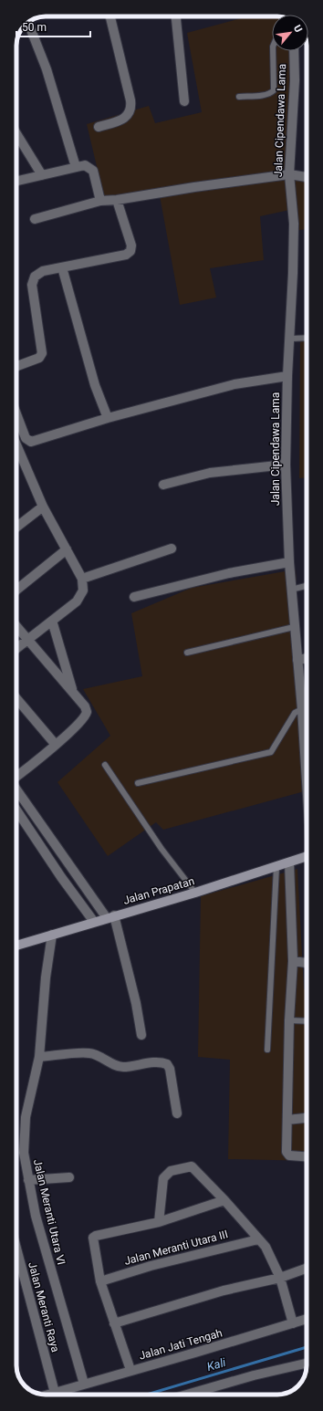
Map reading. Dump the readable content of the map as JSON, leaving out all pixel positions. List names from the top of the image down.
{
  "streets": {
    "main road": ["Jalan Prapatan"],
    "street": [
      "Jalan Cipendawa Lama",
      "Jalan Meranti Utara VI",
      "Jalan Meranti Utara III",
      "Jalan Meranti Raya",
      "Jalan Jati Tengah"
    ]
  },
  "crossings": [
    ["Jalan Prapatan", "Jalan Meranti Utara VI"],
    ["Jalan Meranti Utara VI", "Jalan Jati Tengah"],
    ["Jalan Meranti Raya", "Jalan Jati Tengah"]
  ],
  "water": ["Kali"],
  "scale_bar": "50 m",
  "north": "top right"
}
